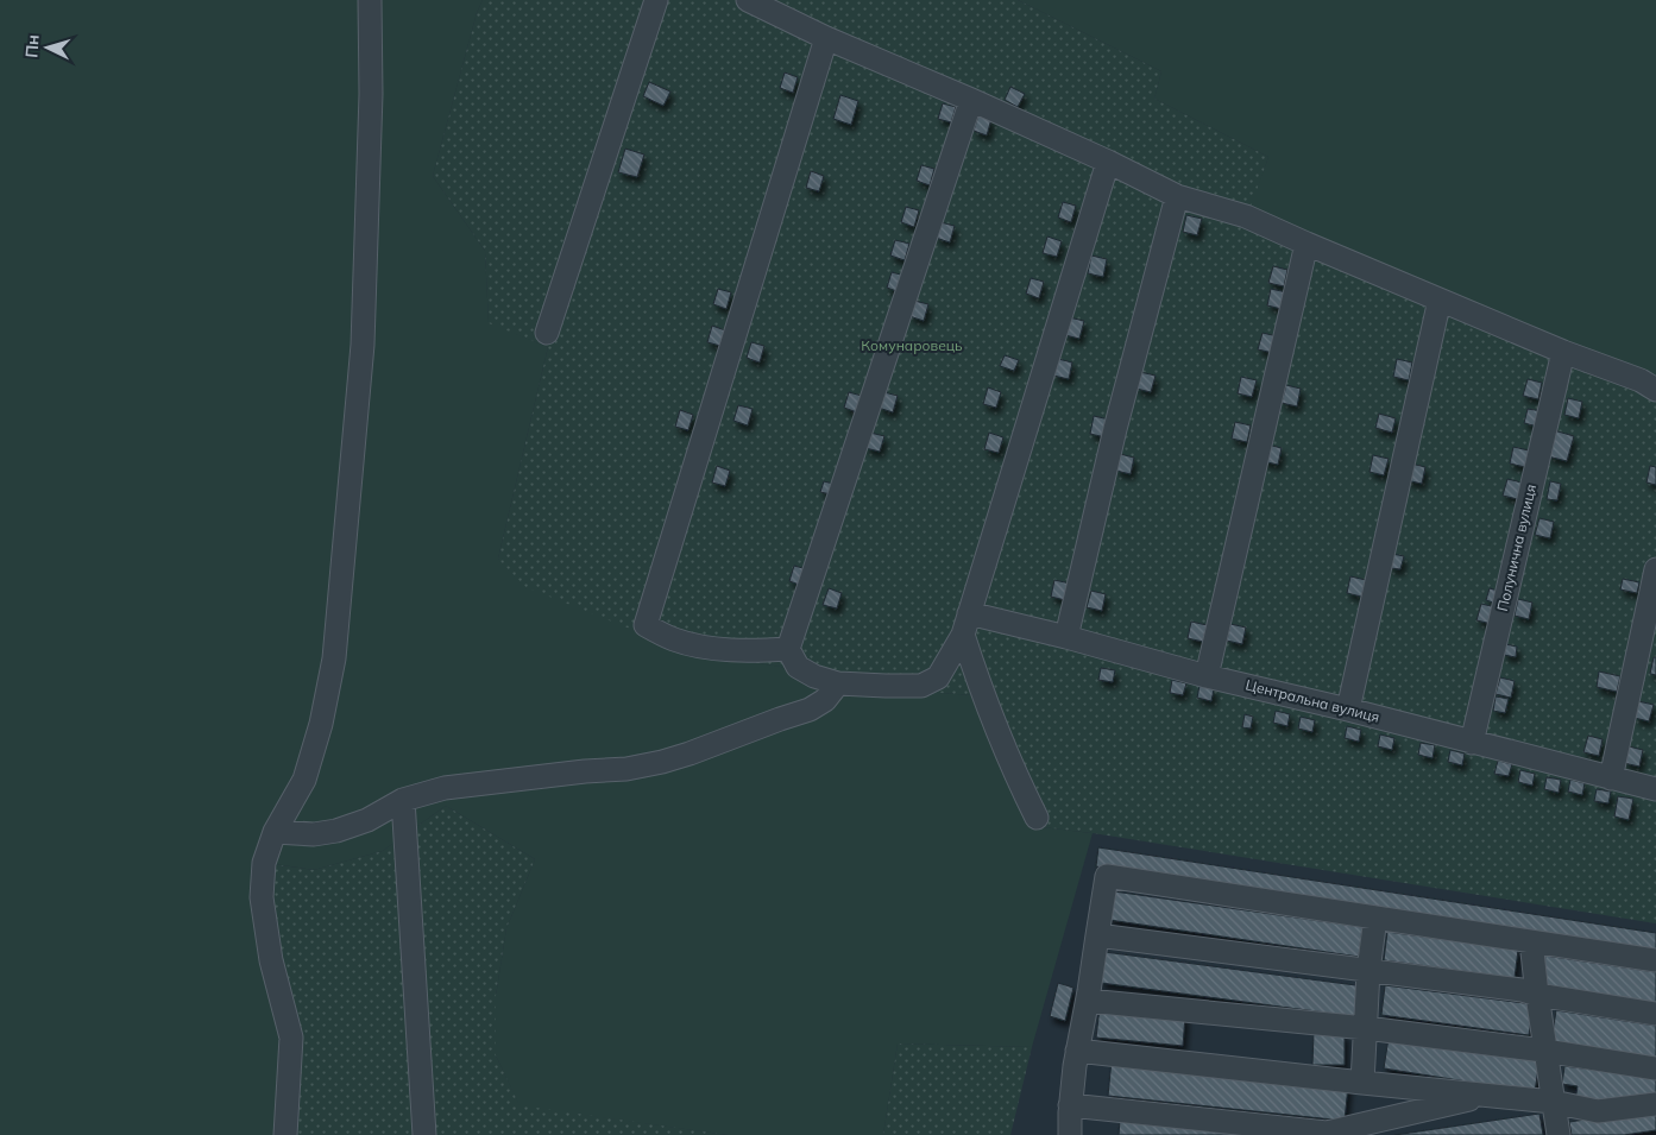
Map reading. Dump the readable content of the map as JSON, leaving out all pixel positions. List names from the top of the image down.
{
  "streets": {
    "lane": ["Полунична вулиця", "Центральна вулиця"]
  },
  "crossings": [
    ["Полунична вулиця", "Центральна вулиця"]
  ],
  "parks": ["Комунаровець"],
  "north": "left"
}
